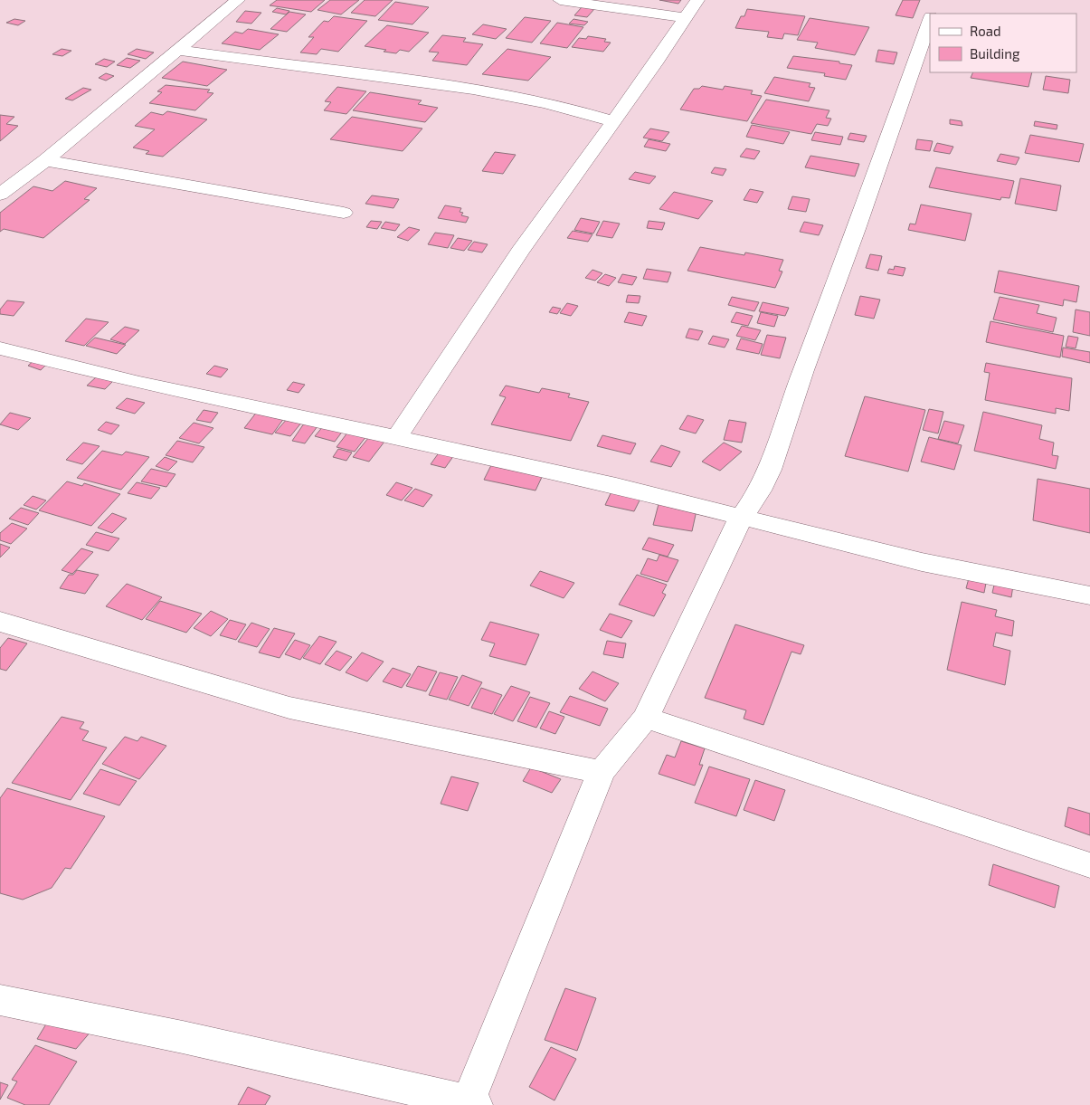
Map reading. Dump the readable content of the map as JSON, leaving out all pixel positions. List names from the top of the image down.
{
  "legend": ["Road", "Building"]
}
